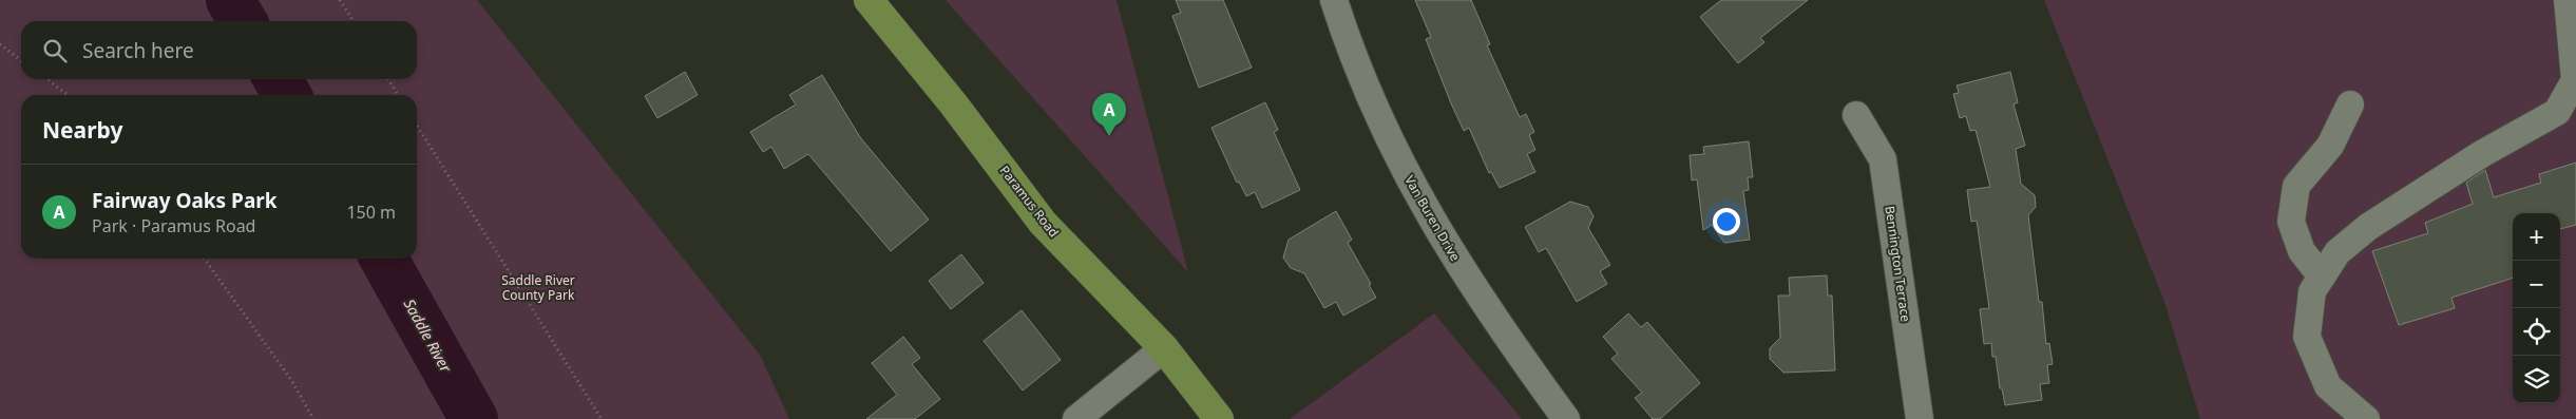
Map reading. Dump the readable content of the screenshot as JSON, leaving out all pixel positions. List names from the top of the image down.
{
  "streets": {
    "main road": ["Paramus Road"],
    "street": ["Van Buren Drive", "Bennington Terrace"]
  },
  "water": ["Saddle River"],
  "parks": ["Saddle River County Park"],
  "page": {
    "search": "Search here",
    "pins": "A",
    "heading": "Nearby",
    "list": [
      {
        "mark": "A",
        "name": "Fairway Oaks Park",
        "note": "Park · Paramus Road",
        "value": "150 m"
      }
    ],
    "map_buttons": ["+", "−"]
  }
}
